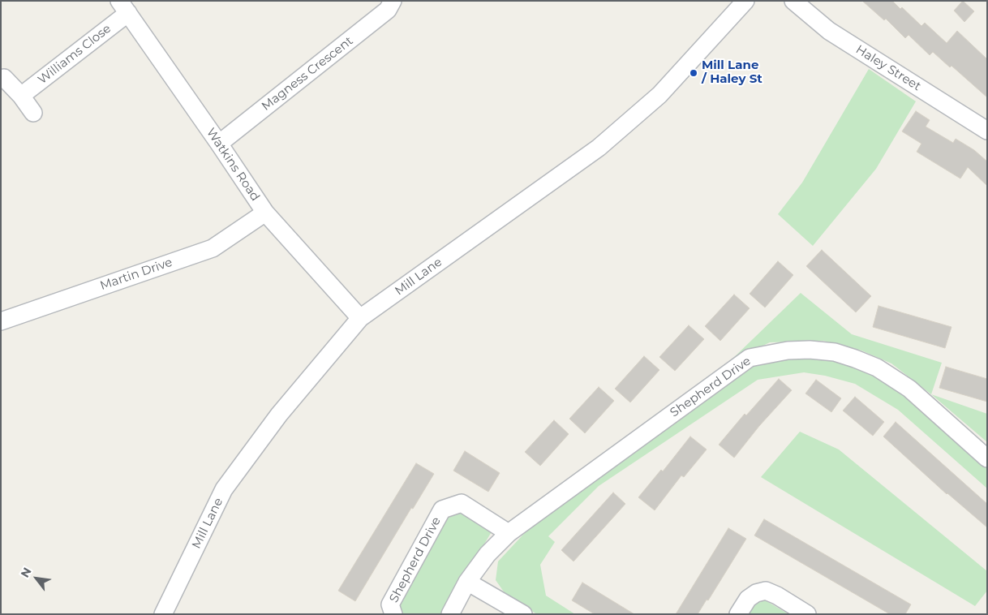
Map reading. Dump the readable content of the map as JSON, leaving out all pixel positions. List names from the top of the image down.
{
  "streets": {
    "street": [
      "Williams Close",
      "Haley Street",
      "Magness Crescent",
      "Watkins Road",
      "Martin Drive",
      "Mill Lane",
      "Shepherd Drive"
    ]
  },
  "crossings": [
    ["Williams Close", "Watkins Road"],
    ["Magness Crescent", "Watkins Road"],
    ["Watkins Road", "Martin Drive"],
    ["Watkins Road", "Mill Lane"]
  ],
  "places": ["Mill Lane / Haley St"],
  "north": "top left"
}
